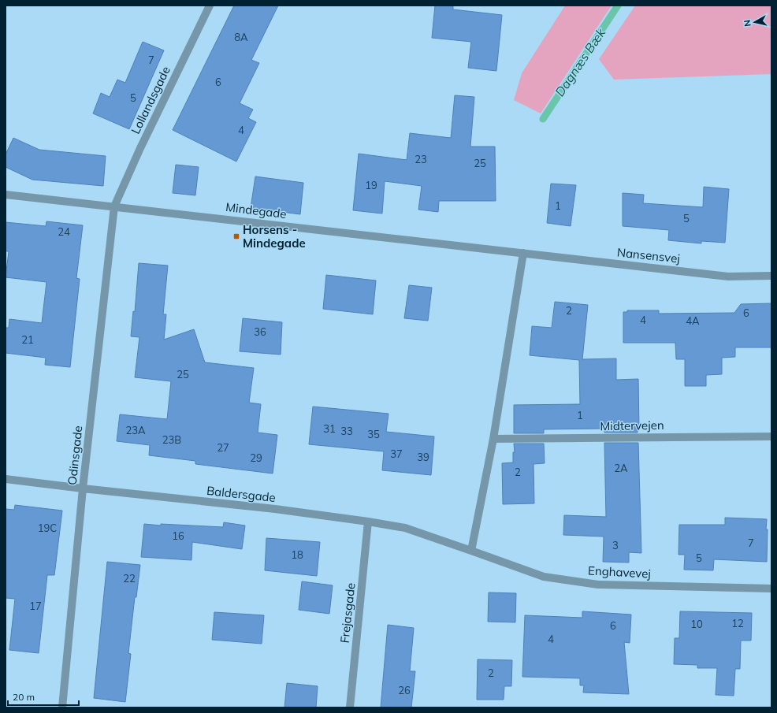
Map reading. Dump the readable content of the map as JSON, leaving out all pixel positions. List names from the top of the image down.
{
  "streets": {
    "street": [
      "Lollandsgade",
      "Mindegade",
      "Nansensvej",
      "Midtervejen",
      "Odinsgade",
      "Baldersgade",
      "Enghavevej",
      "Frejasgade"
    ]
  },
  "crossings": [
    ["Lollandsgade", "Mindegade"],
    ["Lollandsgade", "Odinsgade"],
    ["Mindegade", "Nansensvej"],
    ["Mindegade", "Odinsgade"],
    ["Odinsgade", "Baldersgade"],
    ["Baldersgade", "Enghavevej"],
    ["Baldersgade", "Frejasgade"]
  ],
  "water": ["Dagnæs Bæk"],
  "places": {
    "transit": ["Horsens - Mindegade"]
  },
  "house_numbers": [
    "8A",
    "7",
    "6",
    "5",
    "4",
    "23",
    "25",
    "19",
    "1",
    "5",
    "24",
    "2",
    "6",
    "4",
    "4A",
    "36",
    "21",
    "25",
    "1",
    "31",
    "23A",
    "33",
    "35",
    "23B",
    "27",
    "37",
    "39",
    "29",
    "2A",
    "2",
    "19C",
    "16",
    "7",
    "3",
    "18",
    "5",
    "22",
    "17",
    "12",
    "10",
    "6",
    "4",
    "2",
    "26"
  ],
  "scale_bar": "20 m",
  "north": "left"
}
